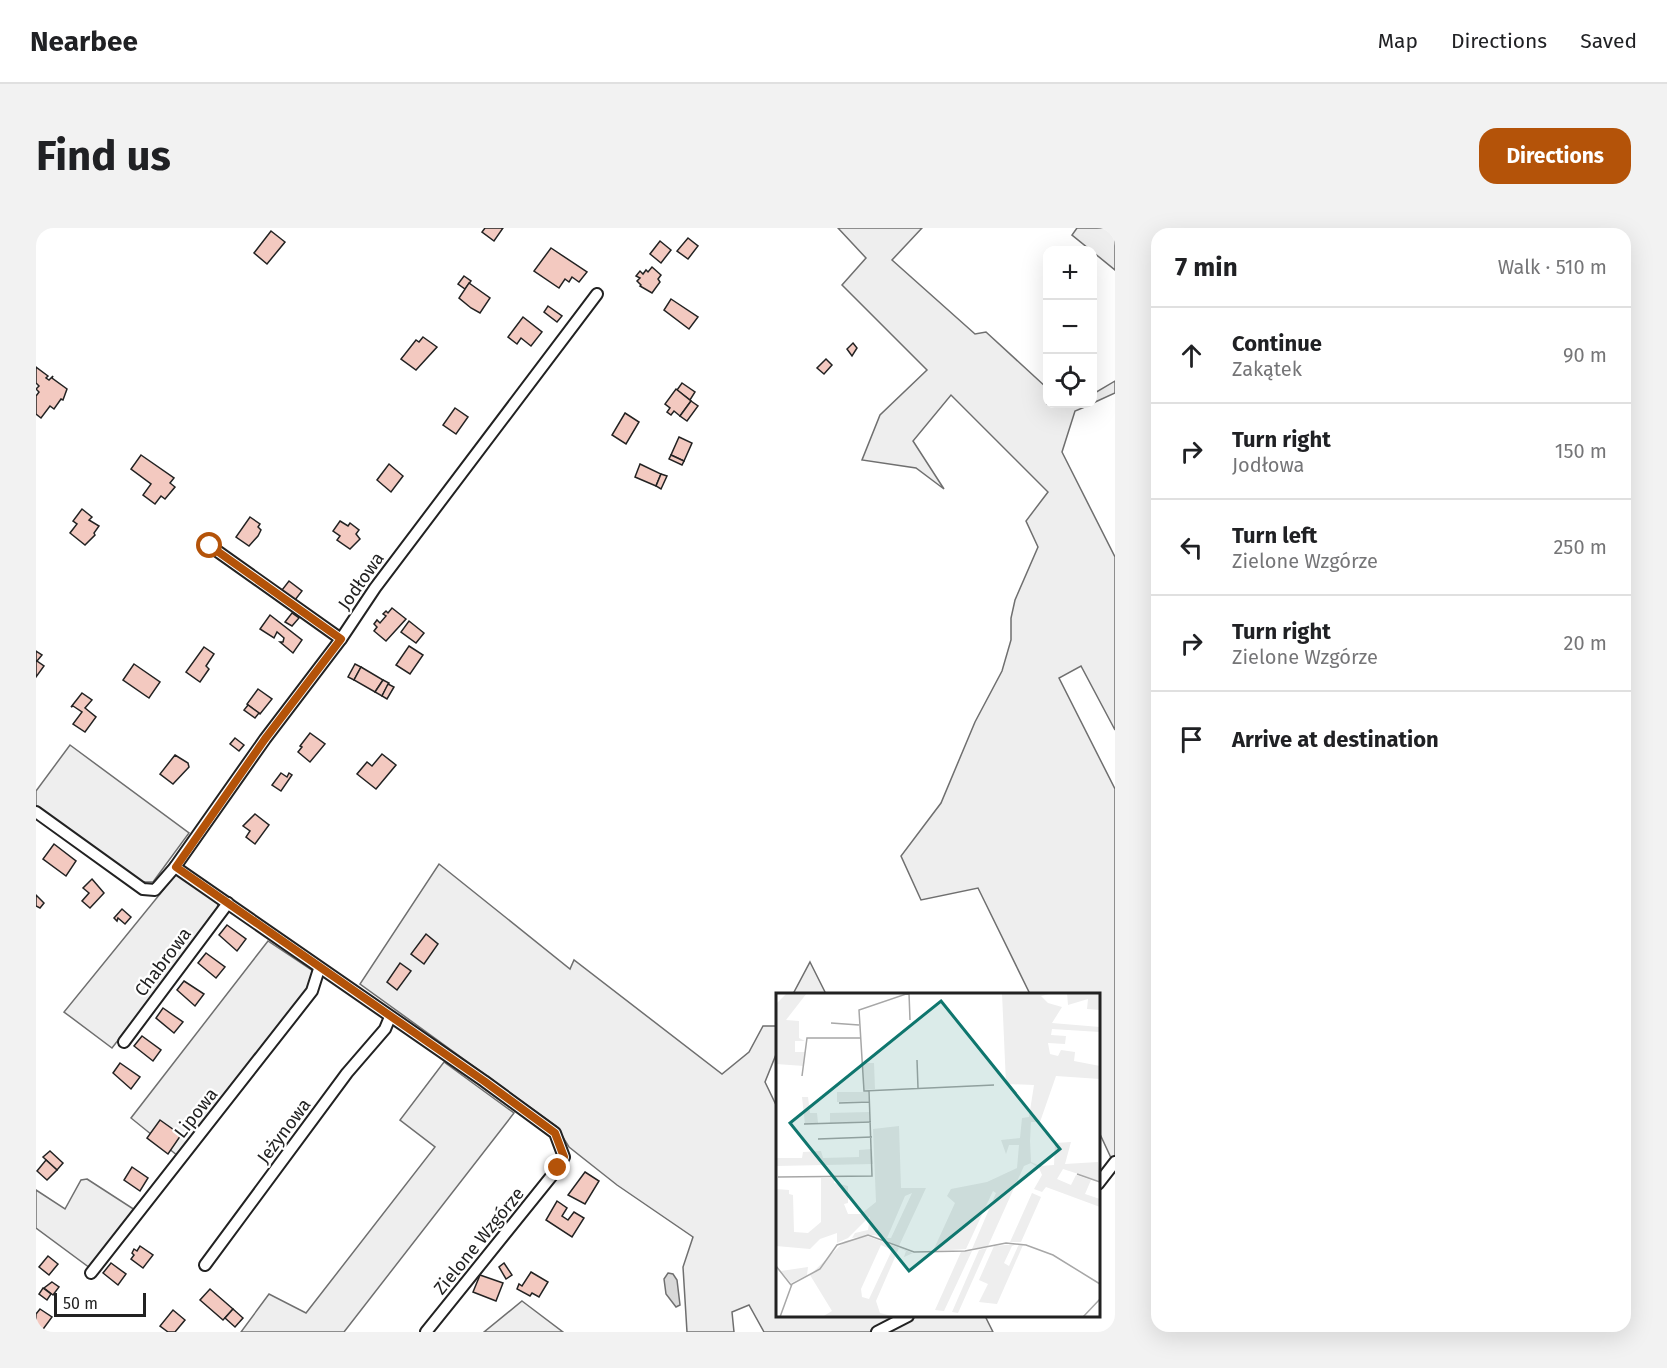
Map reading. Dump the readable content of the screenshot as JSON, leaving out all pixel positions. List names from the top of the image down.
{
  "streets": {
    "street": [
      "Jodłowa",
      "Chabrowa",
      "Lipowa",
      "Jeżynowa",
      "Zielone Wzgórze"
    ]
  },
  "crossings": [
    ["Jodłowa", "Zielone Wzgórze"],
    ["Chabrowa", "Zielone Wzgórze"],
    ["Lipowa", "Zielone Wzgórze"],
    ["Jeżynowa", "Zielone Wzgórze"]
  ],
  "scale_bar": "50 m",
  "page": {
    "header": "Nearbee",
    "nav": ["Map", "Directions", "Saved"],
    "buttons": "Directions",
    "title": "Find us",
    "heading": ["7 min", "Walk · 510 m"],
    "map_buttons": ["+", "−"],
    "list": [
      ["Continue", "Zakątek", "90 m"],
      ["Turn right", "Jodłowa", "150 m"],
      ["Turn left", "Zielone Wzgórze", "250 m"],
      ["Turn right", "Zielone Wzgórze", "20 m"],
      "Arrive at destination"
    ],
    "scale": "50 m"
  }
}
